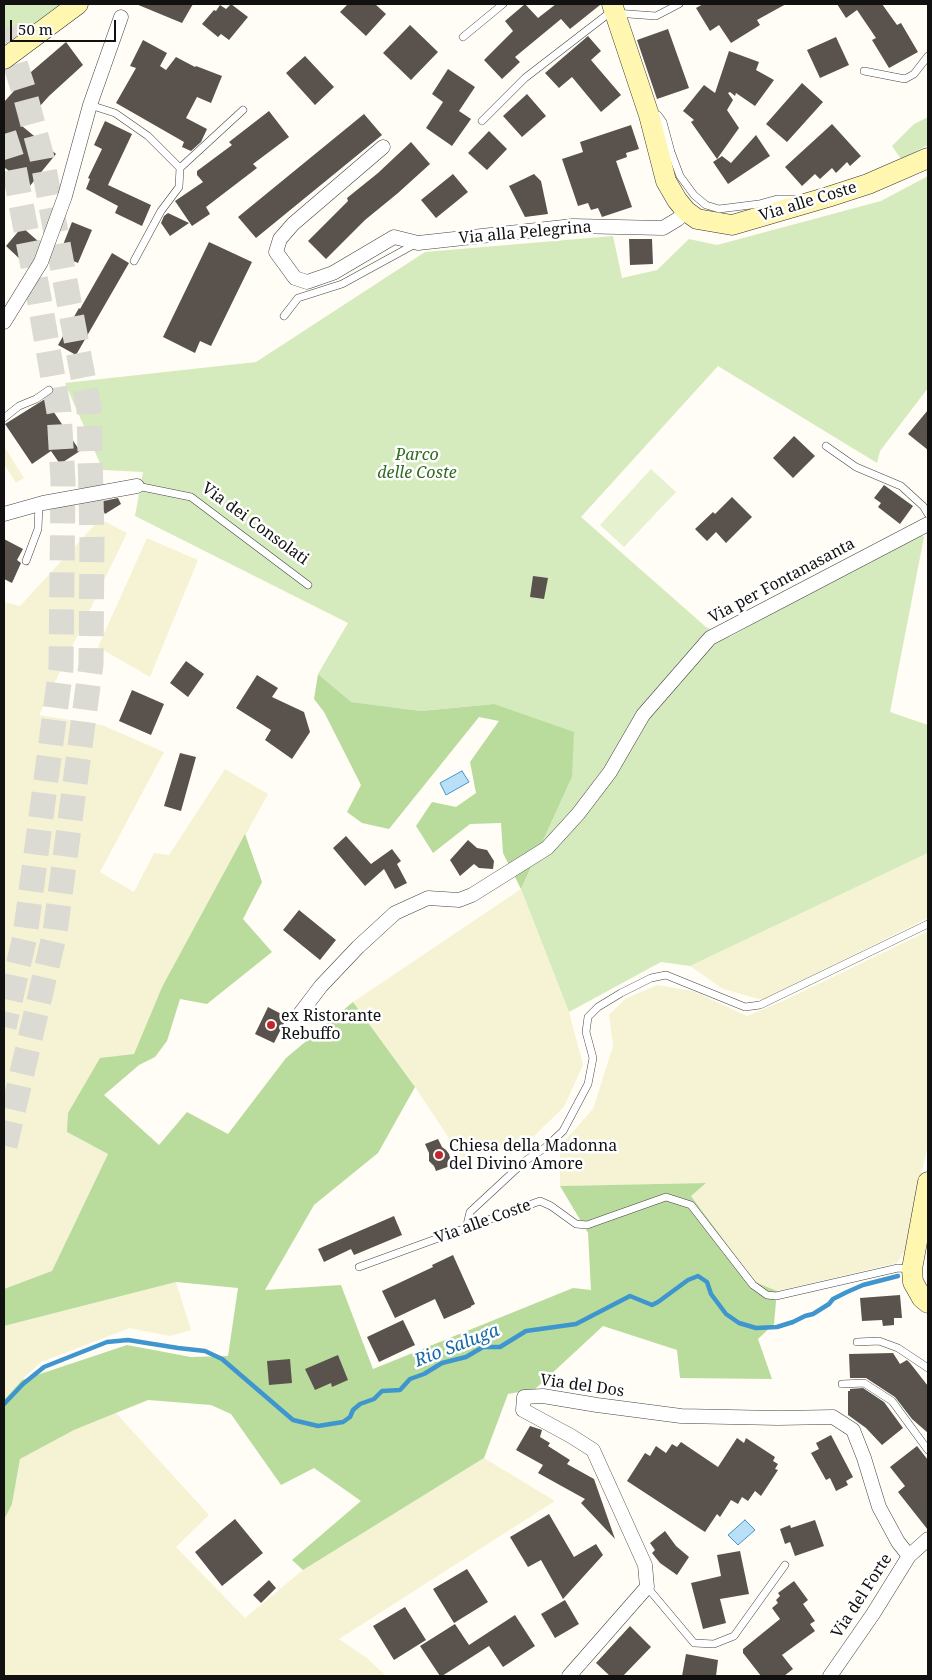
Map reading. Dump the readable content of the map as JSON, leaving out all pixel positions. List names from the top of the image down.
{
  "streets": {
    "street": [
      "Via alle Coste",
      "Via alla Pelegrina",
      "Via dei Consolati",
      "Via per Fontanasanta",
      "Via del Dos",
      "Via del Forte"
    ]
  },
  "crossings": [
    ["Via alle Coste", "Via alla Pelegrina"],
    ["Via del Dos", "Via del Forte"]
  ],
  "water": ["Rio Saluga"],
  "parks": ["Parco delle Coste"],
  "places": ["ex Ristorante Rebuffo", "Chiesa della Madonna del Divino Amore"],
  "scale_bar": "50 m"
}
